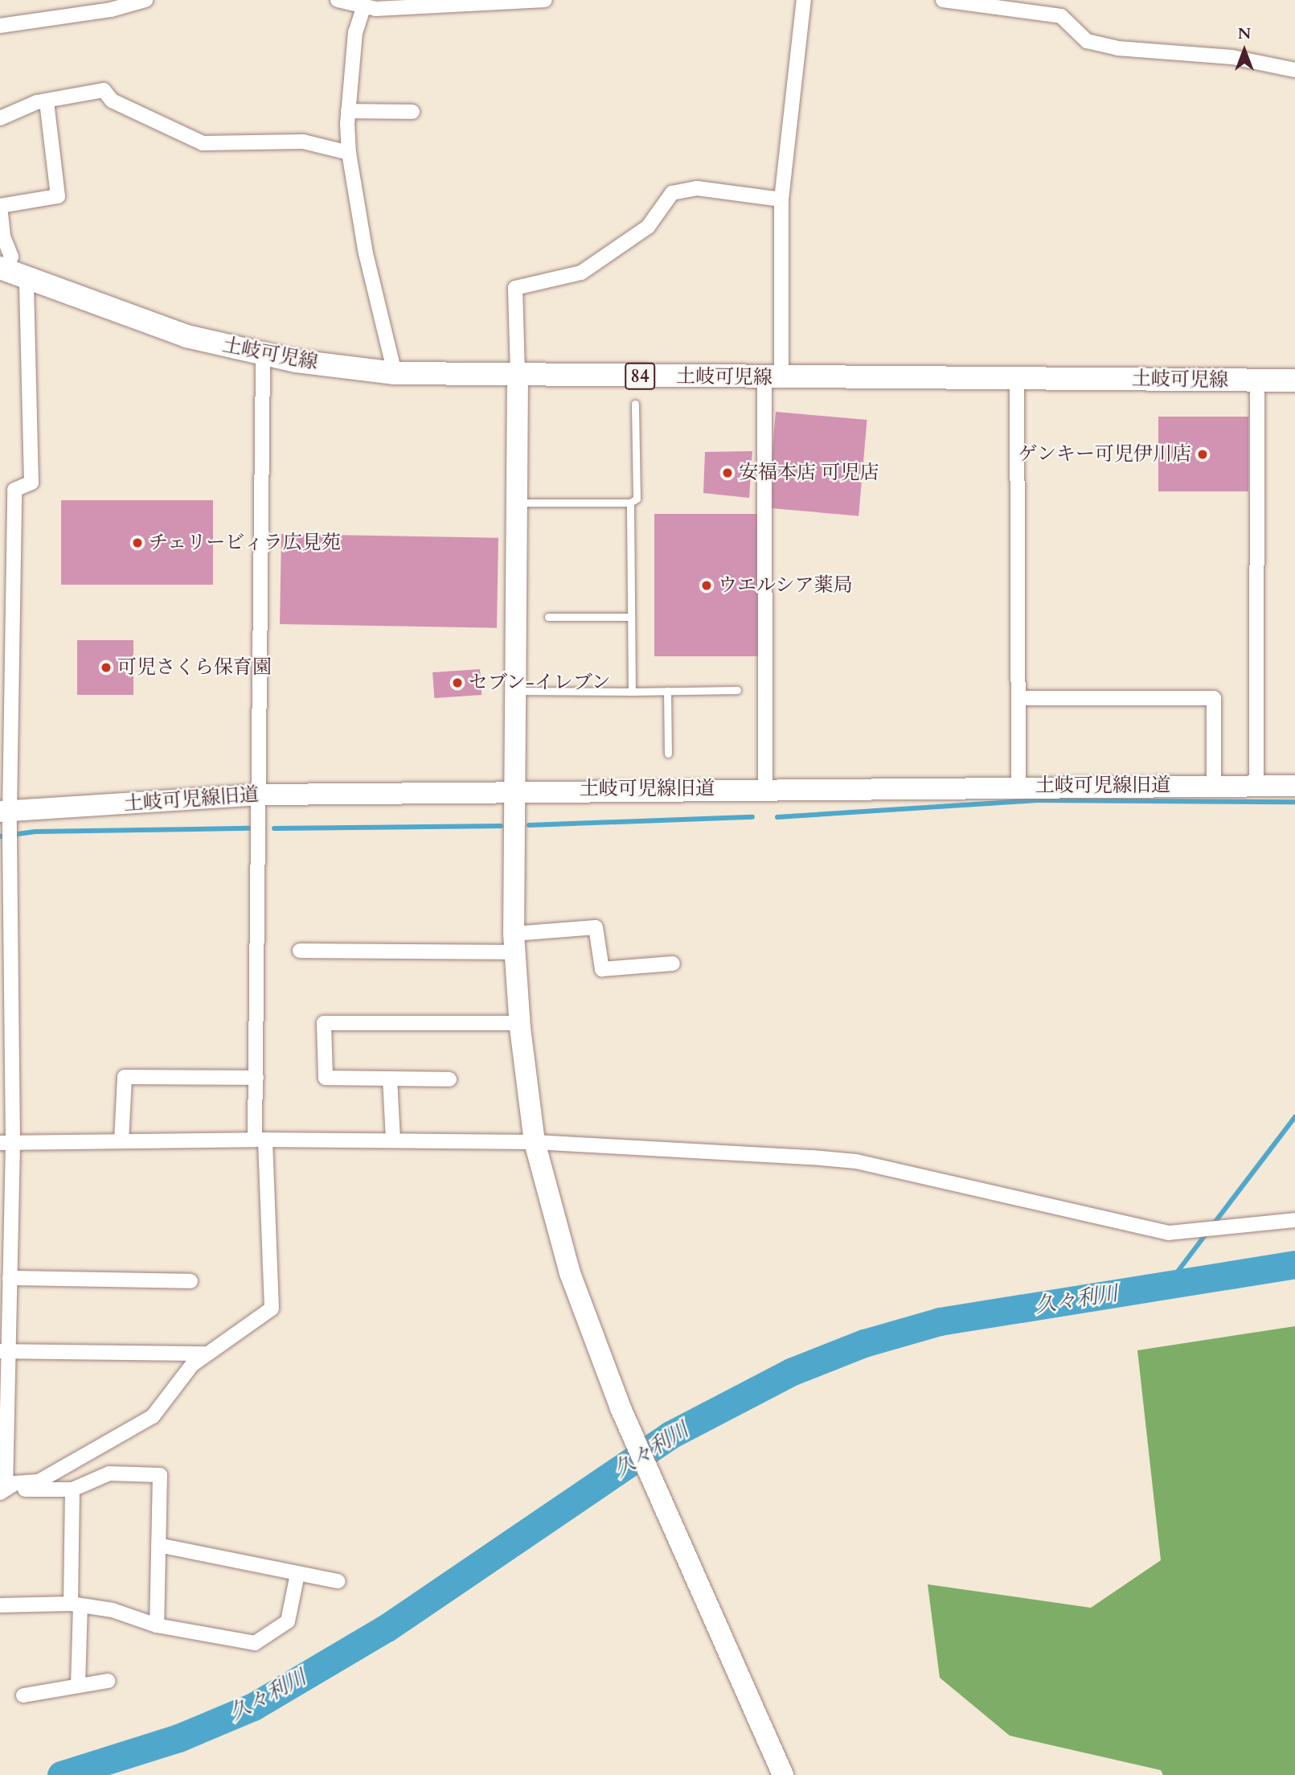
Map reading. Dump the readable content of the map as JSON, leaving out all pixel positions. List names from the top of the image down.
{
  "streets": {
    "main road": ["土岐可児線", "84"],
    "street": ["土岐可児線旧道"]
  },
  "water": ["久々利川"],
  "places": [
    "ゲンキー可児伊川店",
    "安福本店 可児店",
    "チェリービィラ広見苑",
    "ウエルシア薬局",
    "可児さくら保育園",
    "セブン-イレブン"
  ],
  "north": "top"
}
